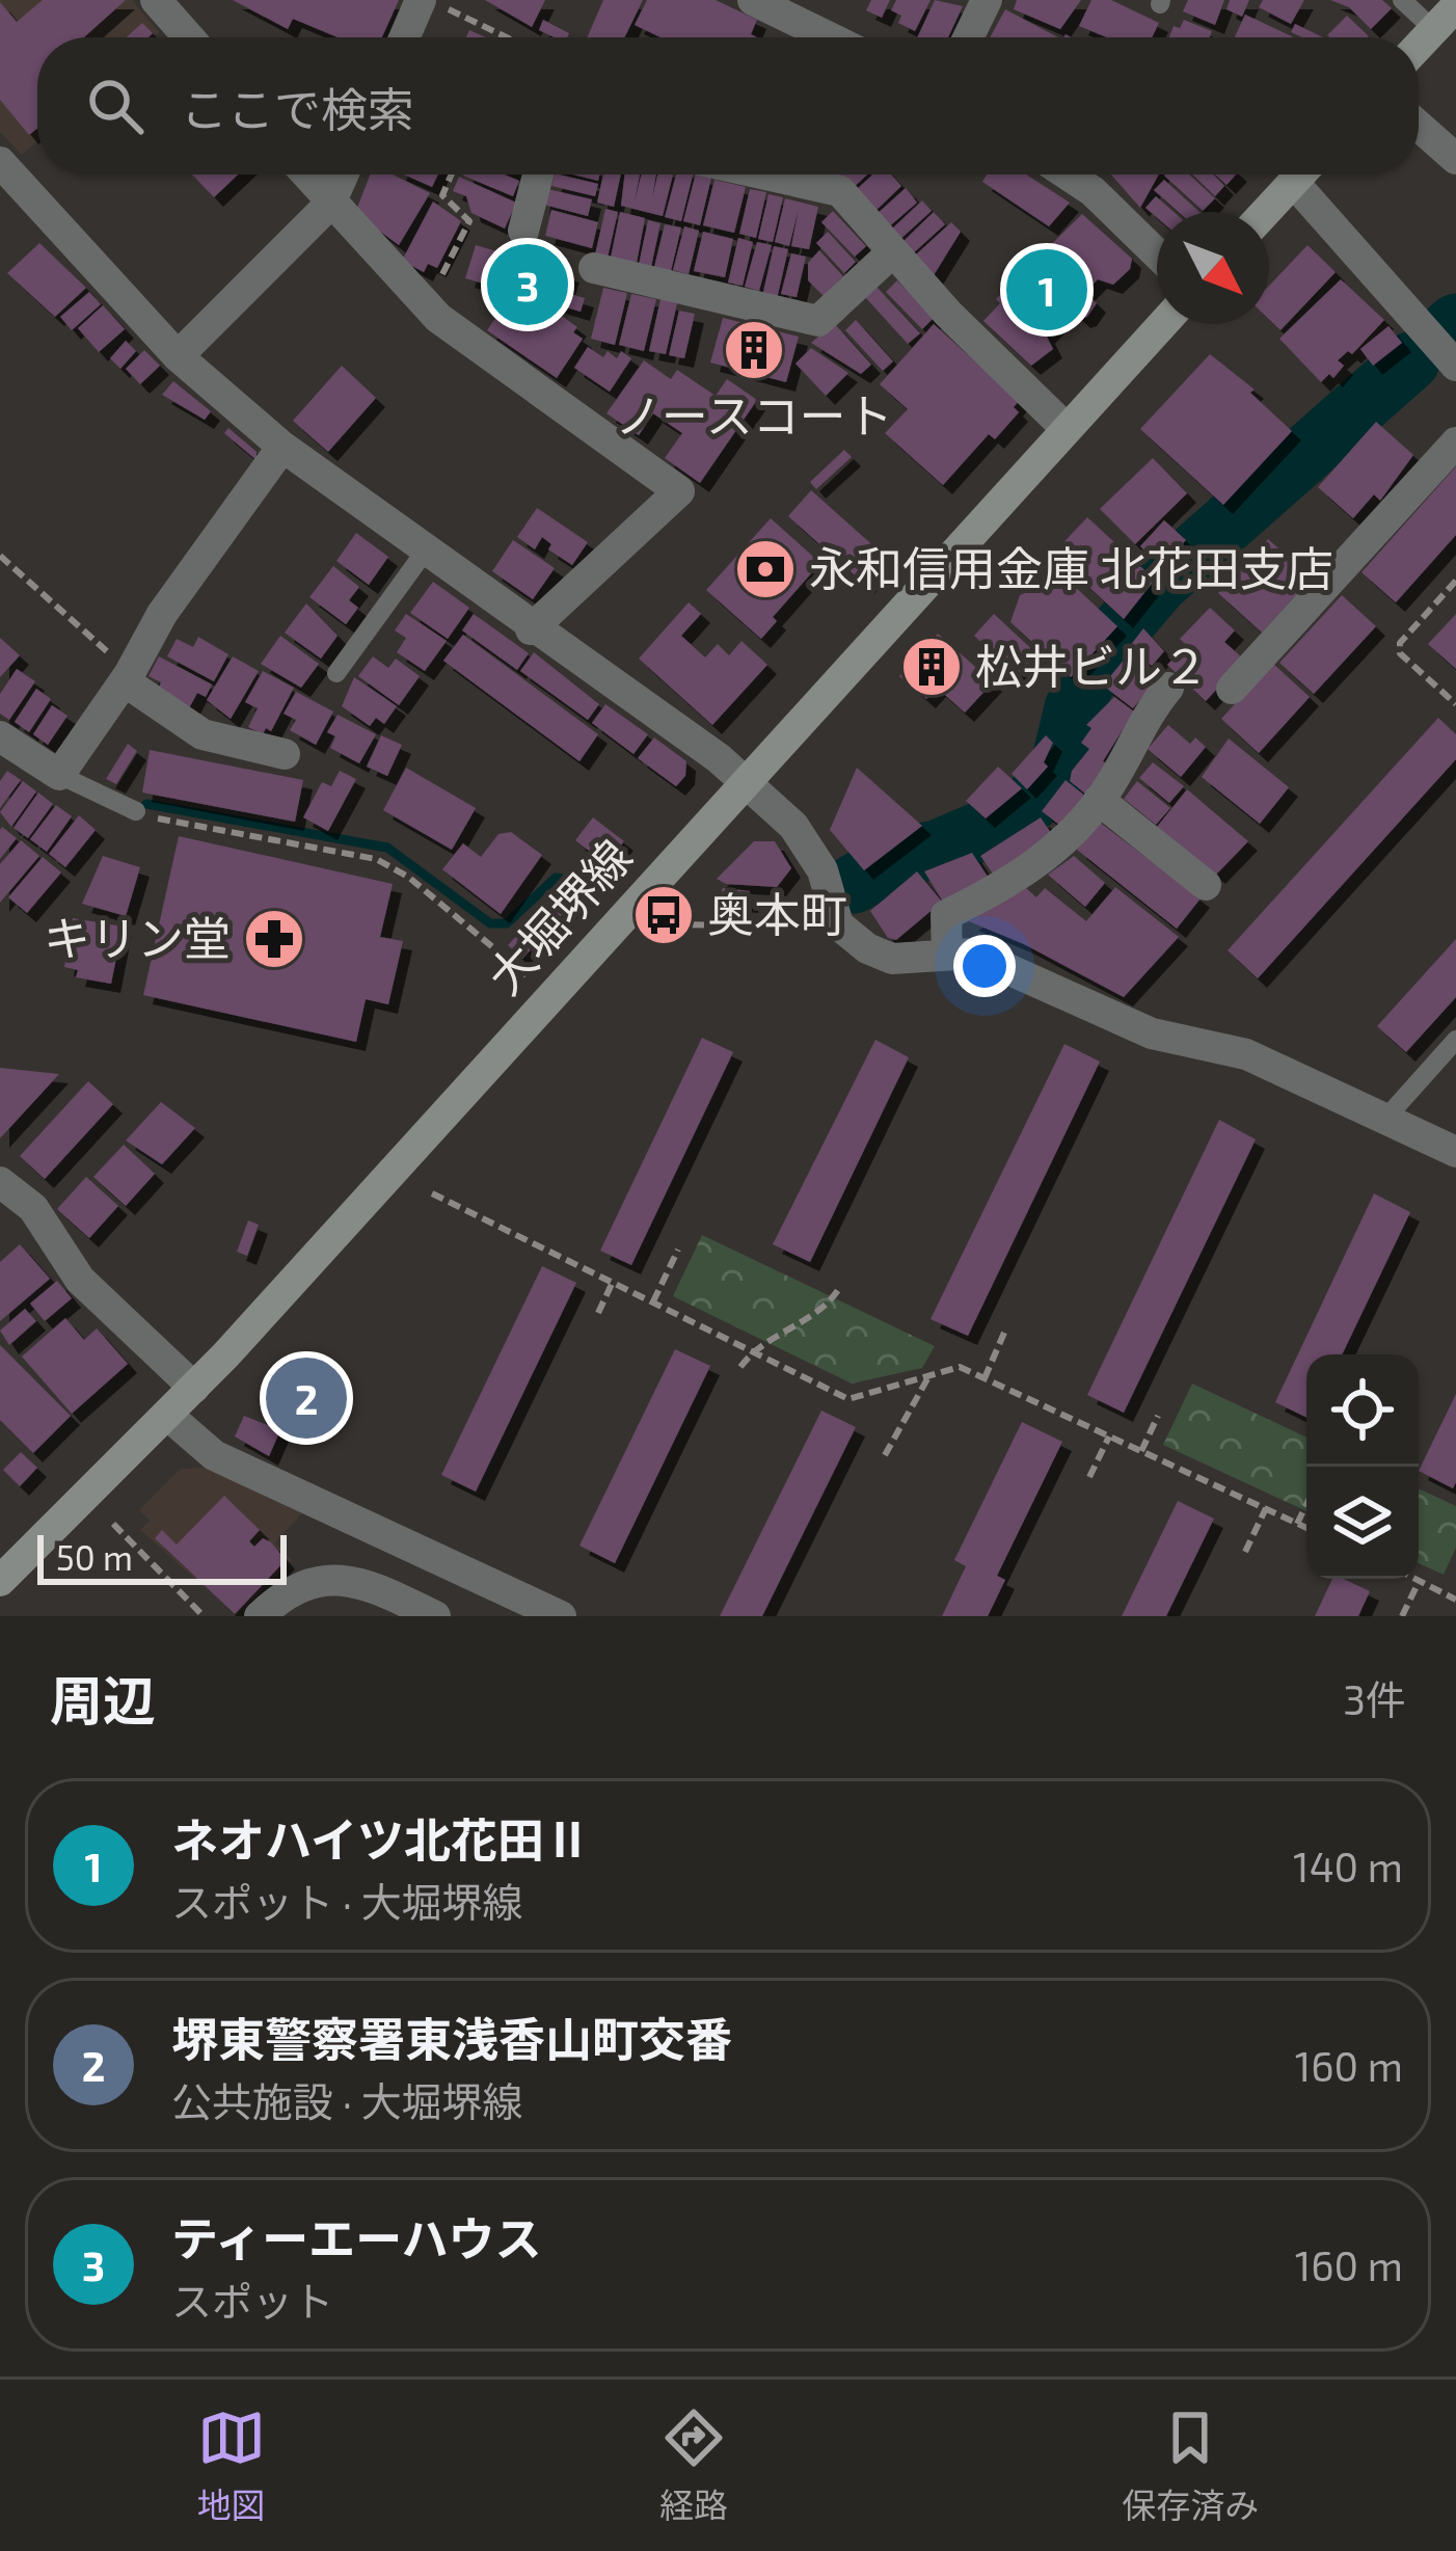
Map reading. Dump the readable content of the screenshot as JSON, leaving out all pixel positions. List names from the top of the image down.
{
  "streets": {
    "main road": ["大堀堺線"]
  },
  "places": {
    "building": ["ノースコート", "松井ビル２"],
    "bank": ["永和信用金庫 北花田支店"],
    "bus stop": ["奥本町"],
    "pharmacy": ["キリン堂"]
  },
  "scale_bar": "50 m",
  "north": "bottom right",
  "page": {
    "search": "ここで検索",
    "pins": ["3", "1", "2"],
    "scale": "50 m",
    "heading": ["周辺", "3件"],
    "list": [
      {
        "mark": "1",
        "name": "ネオハイツ北花田Ⅱ",
        "note": "スポット · 大堀堺線",
        "value": "140 m"
      },
      {
        "mark": "2",
        "name": "堺東警察署東浅香山町交番",
        "note": "公共施設 · 大堀堺線",
        "value": "160 m"
      },
      {
        "mark": "3",
        "name": "ティーエーハウス",
        "note": "スポット",
        "value": "160 m"
      }
    ],
    "nav": ["地図", "経路", "保存済み"]
  }
}
